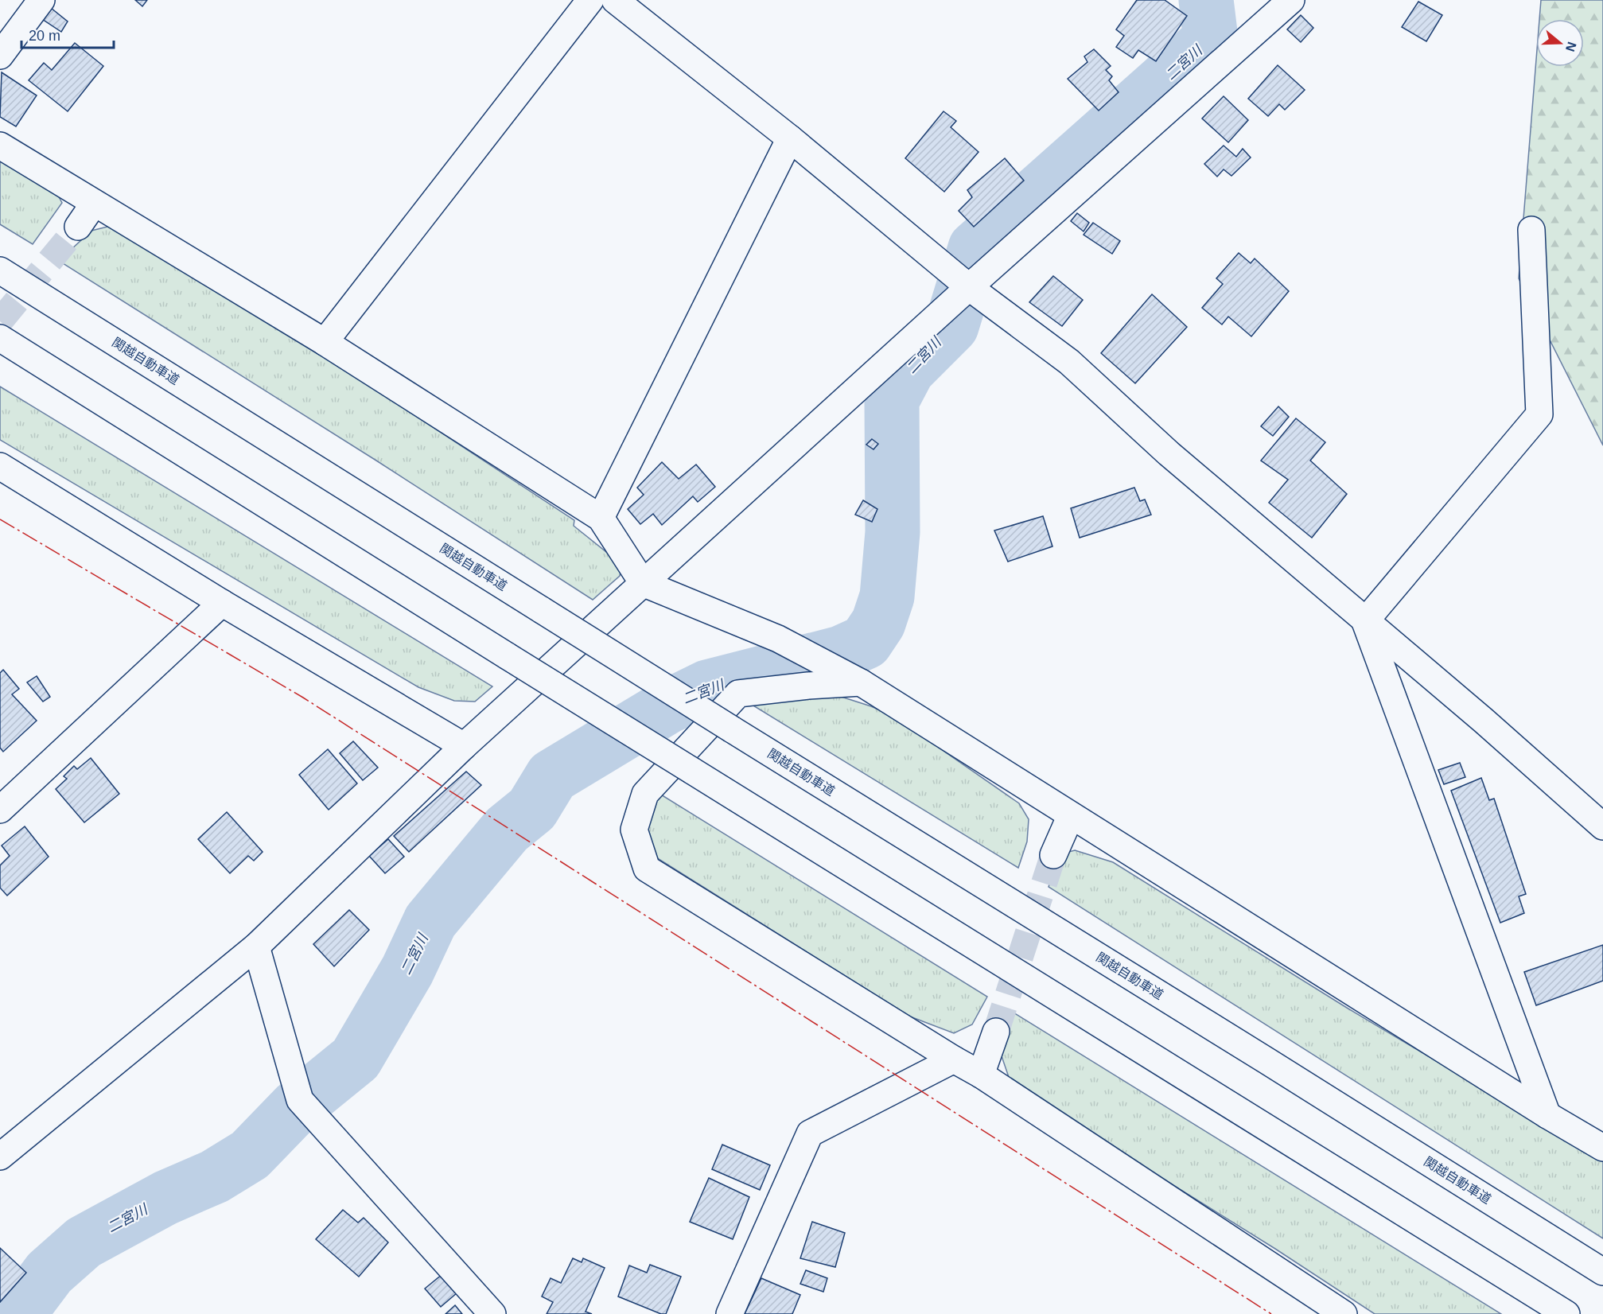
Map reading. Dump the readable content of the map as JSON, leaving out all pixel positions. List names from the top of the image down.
{
  "streets": {
    "main road": ["関越自動車道"]
  },
  "water": ["二宮川"],
  "scale_bar": "20 m",
  "north": "right"
}
